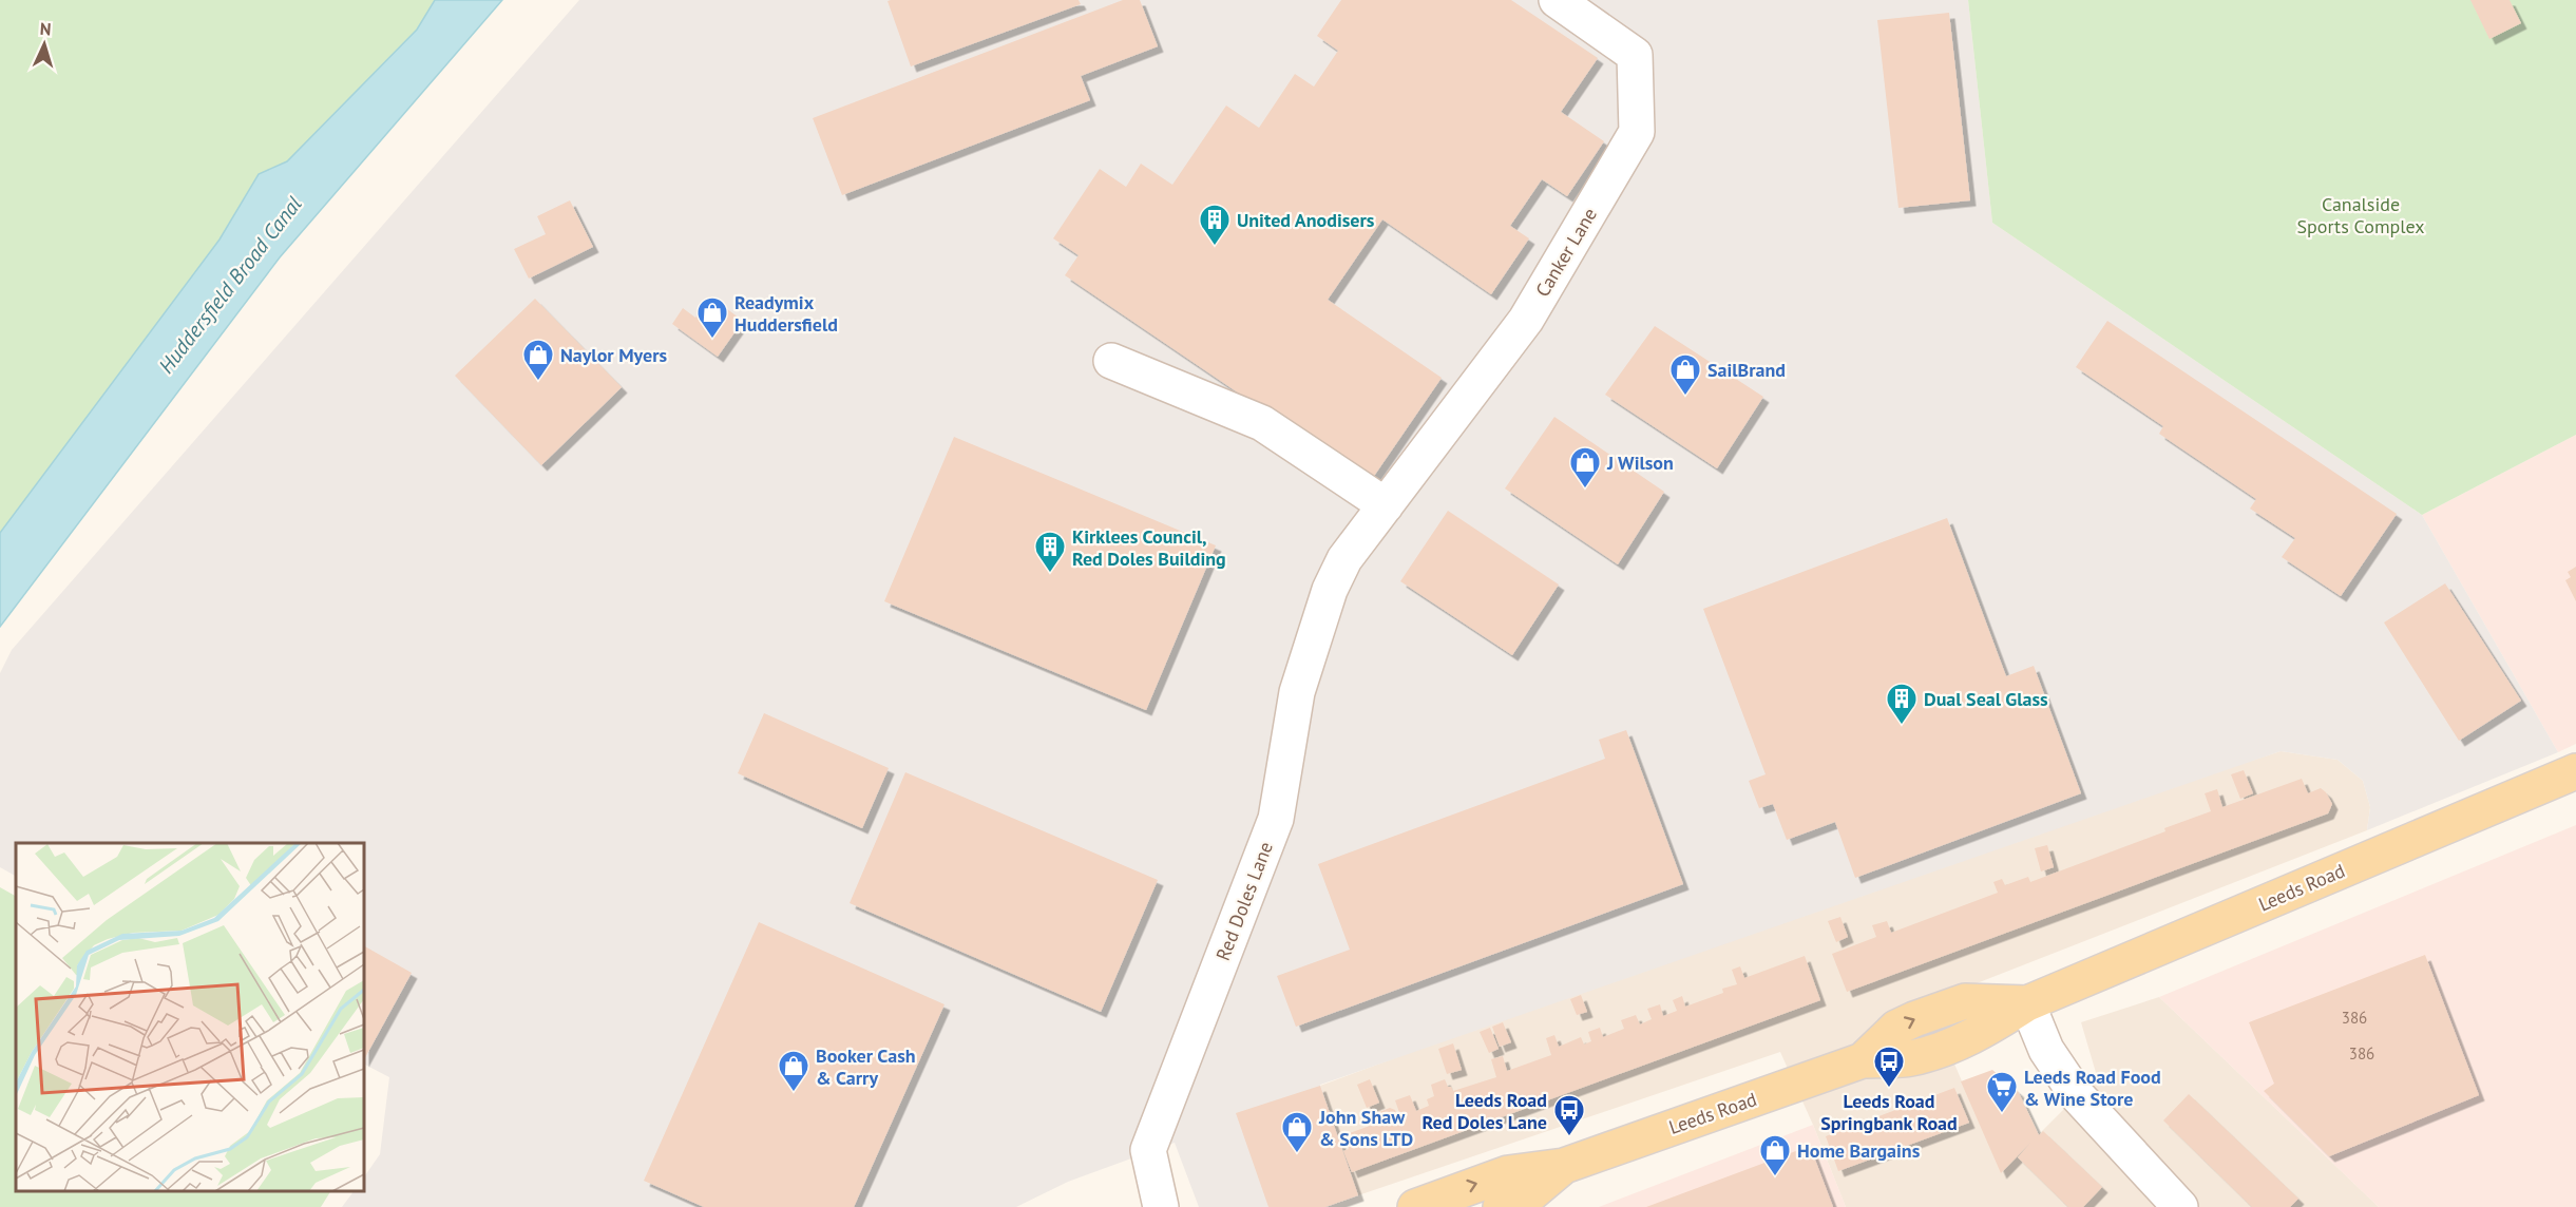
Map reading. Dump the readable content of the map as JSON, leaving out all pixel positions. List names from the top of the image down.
{
  "streets": {
    "main road": ["Leeds Road"],
    "street": ["Canker Lane", "Red Doles Lane"]
  },
  "crossings": [
    ["Canker Lane", "Red Doles Lane"]
  ],
  "water": ["Huddersfield Broad Canal"],
  "parks": ["Canalside Sports Complex"],
  "places": {
    "building": ["United Anodisers", "Kirklees Council, Red Doles Building", "Dual Seal Glass"],
    "shop": [
      "Readymix Huddersfield",
      "Naylor Myers",
      "SailBrand",
      "J Wilson",
      "Booker Cash & Carry",
      "John Shaw & Sons LTD",
      "Home Bargains"
    ],
    "bus stop": ["Leeds Road Springbank Road", "Leeds Road Red Doles Lane"],
    "supermarket": ["Leeds Road Food & Wine Store"]
  },
  "house_numbers": ["386", "386"],
  "north": "top"
}
